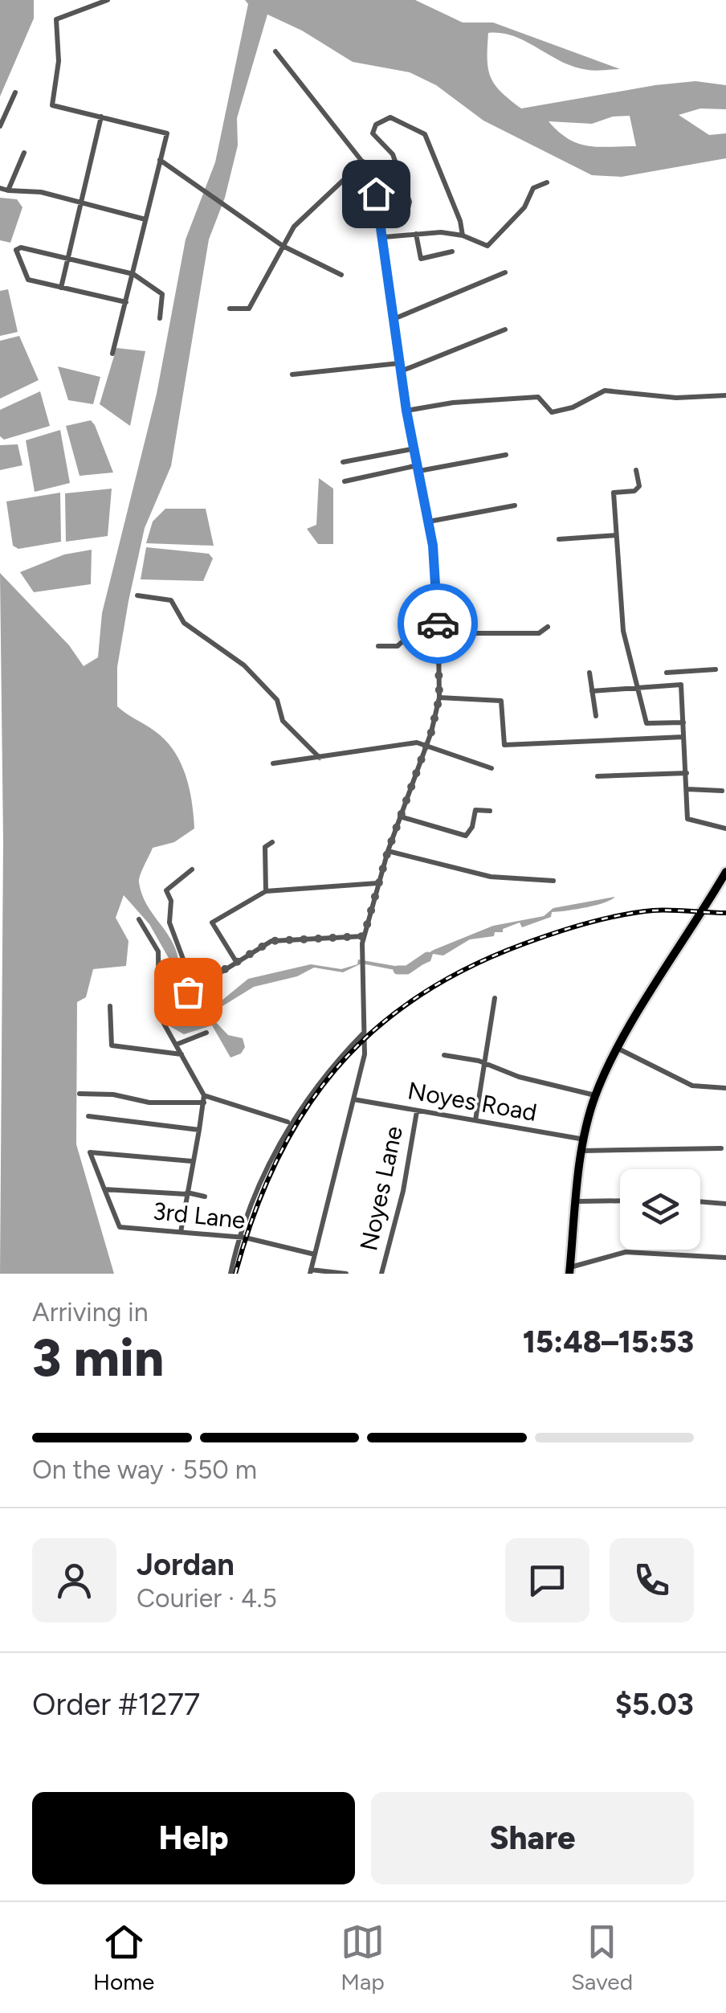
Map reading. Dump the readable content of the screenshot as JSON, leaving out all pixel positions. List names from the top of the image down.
{
  "streets": {
    "street": ["Noyes Road", "Noyes Lane", "3rd Lane"]
  },
  "crossings": [
    ["Noyes Road", "Noyes Lane"]
  ],
  "page": {
    "heading": ["3 min", "Arriving in", "15:48–15:53"],
    "panel": [
      "Jordan",
      "Courier · 4.5",
      "Order #1277",
      "$5.03"
    ],
    "bar": "On the way · 550 m",
    "buttons": ["Help", "Share"],
    "tabs": ["Home", "Map", "Saved"]
  }
}
